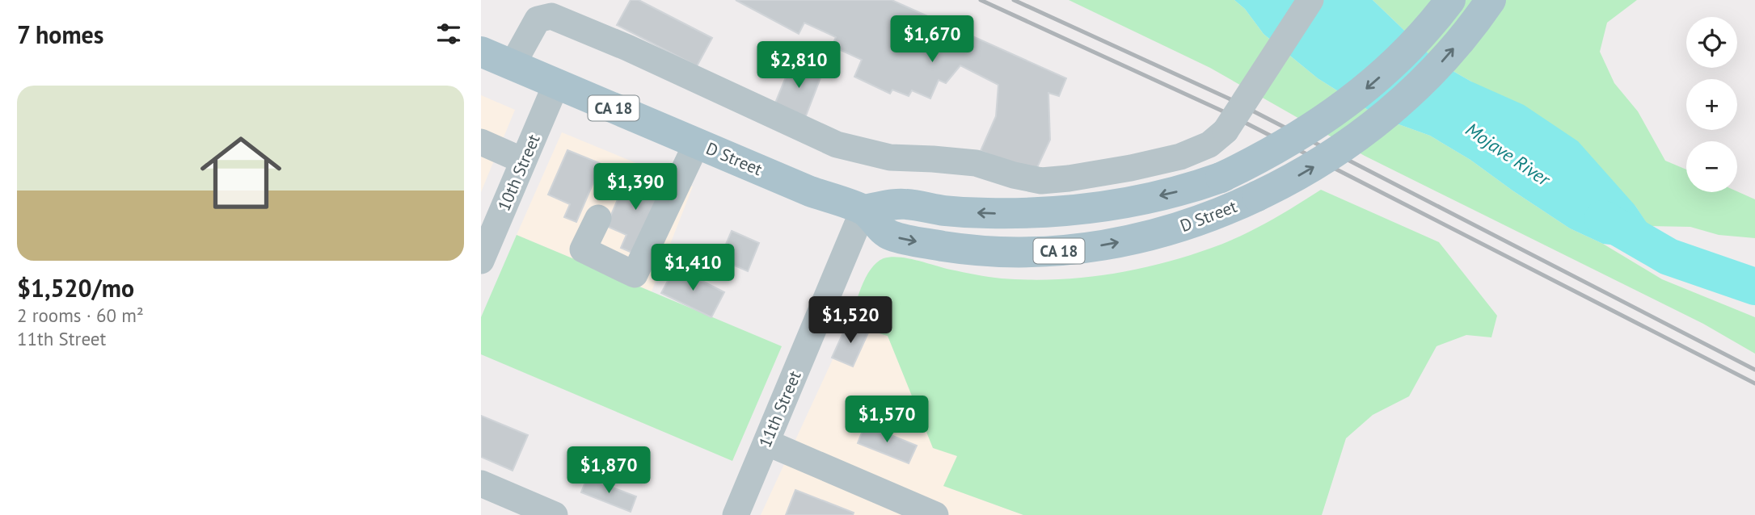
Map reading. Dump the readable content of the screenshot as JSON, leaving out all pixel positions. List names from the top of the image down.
{
  "streets": {
    "main road": ["CA 18", "D Street"],
    "street": ["10th Street", "11th Street"]
  },
  "crossings": [
    ["D Street", "10th Street"],
    ["D Street", "11th Street"]
  ],
  "water": ["Mojave River"],
  "page": {
    "heading": "7 homes",
    "price": [
      "$1,670",
      "$2,810",
      "$1,390",
      "$1,410",
      "$1,520",
      "$1,570",
      "$1,870"
    ],
    "map_buttons": ["+", "−"],
    "list": [
      {
        "name": "$1,520/mo",
        "note": "2 rooms · 60 m² · 11th Street"
      }
    ]
  }
}
